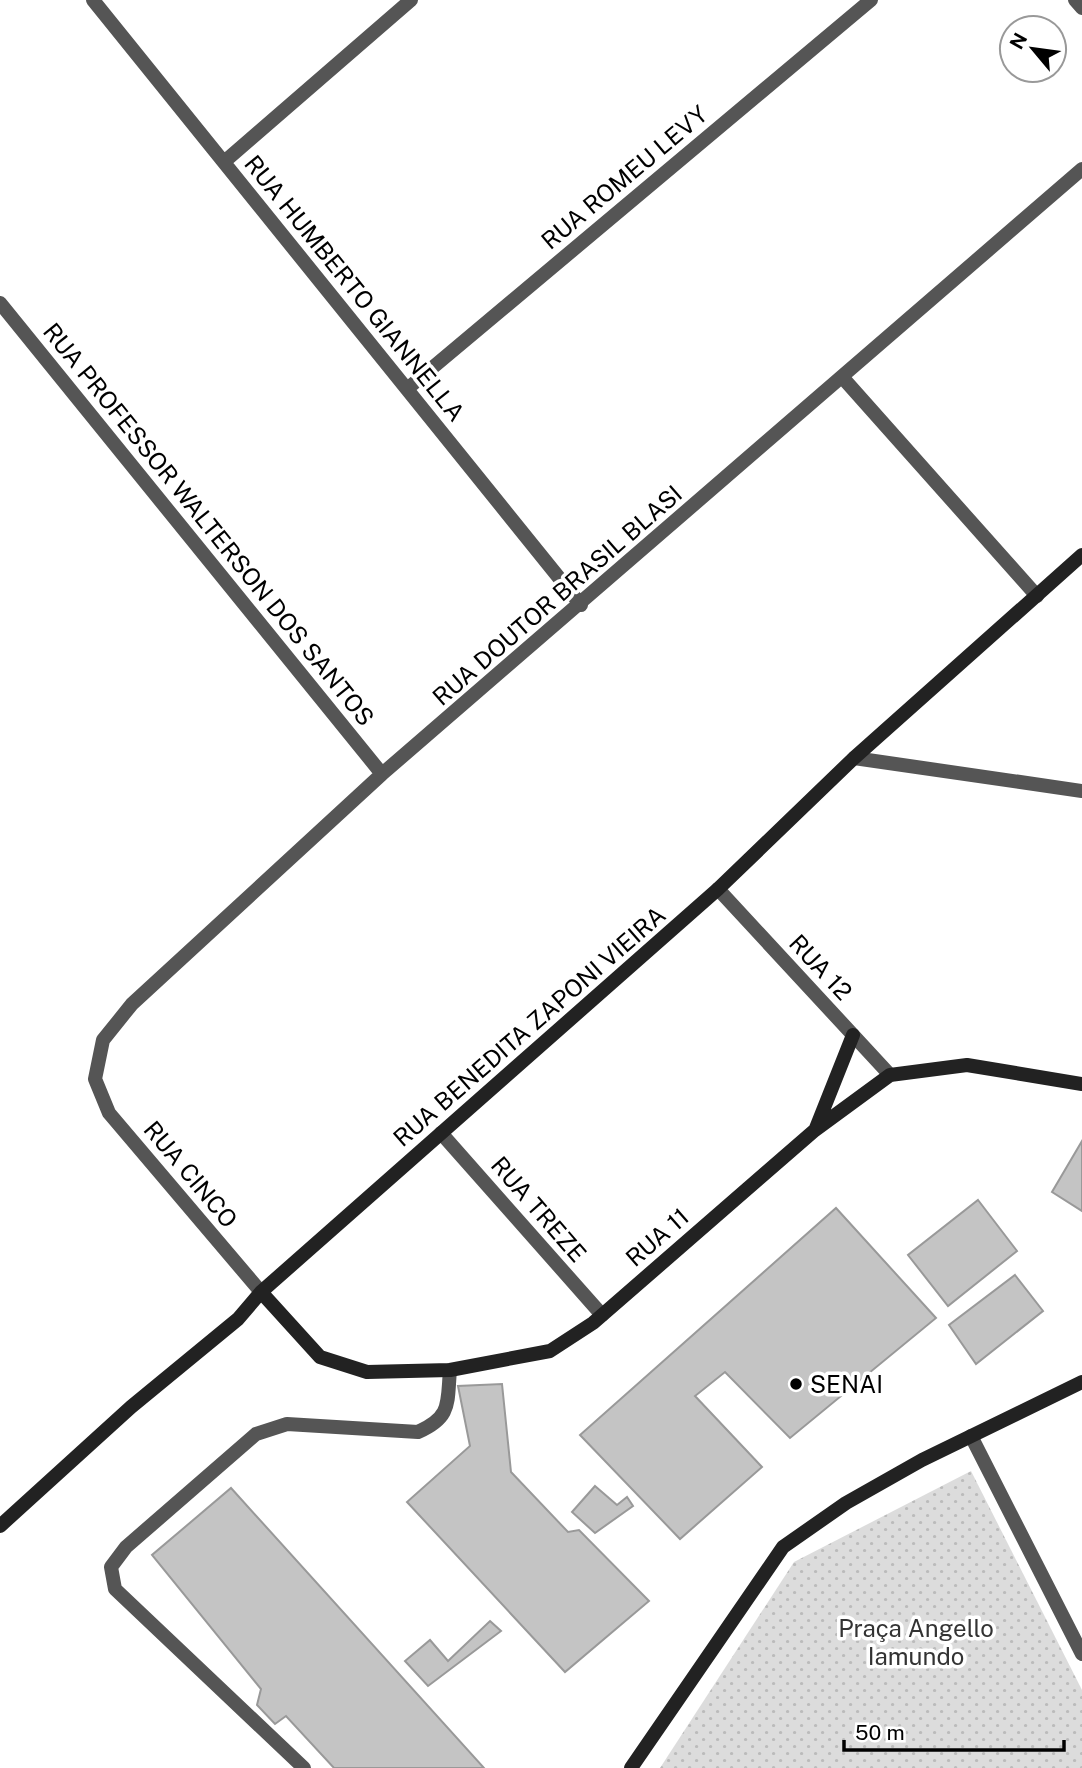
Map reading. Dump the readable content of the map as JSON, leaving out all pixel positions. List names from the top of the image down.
{
  "streets": {
    "street": [
      "RUA ROMEU LEVY",
      "RUA HUMBERTO GIANNELLA",
      "RUA PROFESSOR WALTERSON DOS SANTOS",
      "RUA DOUTOR BRASIL BLASI",
      "RUA 12",
      "RUA BENEDITA ZAPONI VIEIRA",
      "RUA CINCO",
      "RUA TREZE",
      "RUA 11"
    ]
  },
  "crossings": [
    ["RUA ROMEU LEVY", "RUA HUMBERTO GIANNELLA"],
    ["RUA HUMBERTO GIANNELLA", "RUA DOUTOR BRASIL BLASI"],
    ["RUA PROFESSOR WALTERSON DOS SANTOS", "RUA DOUTOR BRASIL BLASI"],
    ["RUA DOUTOR BRASIL BLASI", "RUA CINCO"],
    ["RUA 12", "RUA BENEDITA ZAPONI VIEIRA"],
    ["RUA 12", "RUA 11"],
    ["RUA BENEDITA ZAPONI VIEIRA", "RUA CINCO"],
    ["RUA BENEDITA ZAPONI VIEIRA", "RUA TREZE"],
    ["RUA BENEDITA ZAPONI VIEIRA", "RUA 11"],
    ["RUA CINCO", "RUA 11"],
    ["RUA TREZE", "RUA 11"]
  ],
  "parks": ["Praça Angello Iamundo"],
  "places": ["SENAI"],
  "scale_bar": "50 m",
  "north": "top left"
}
